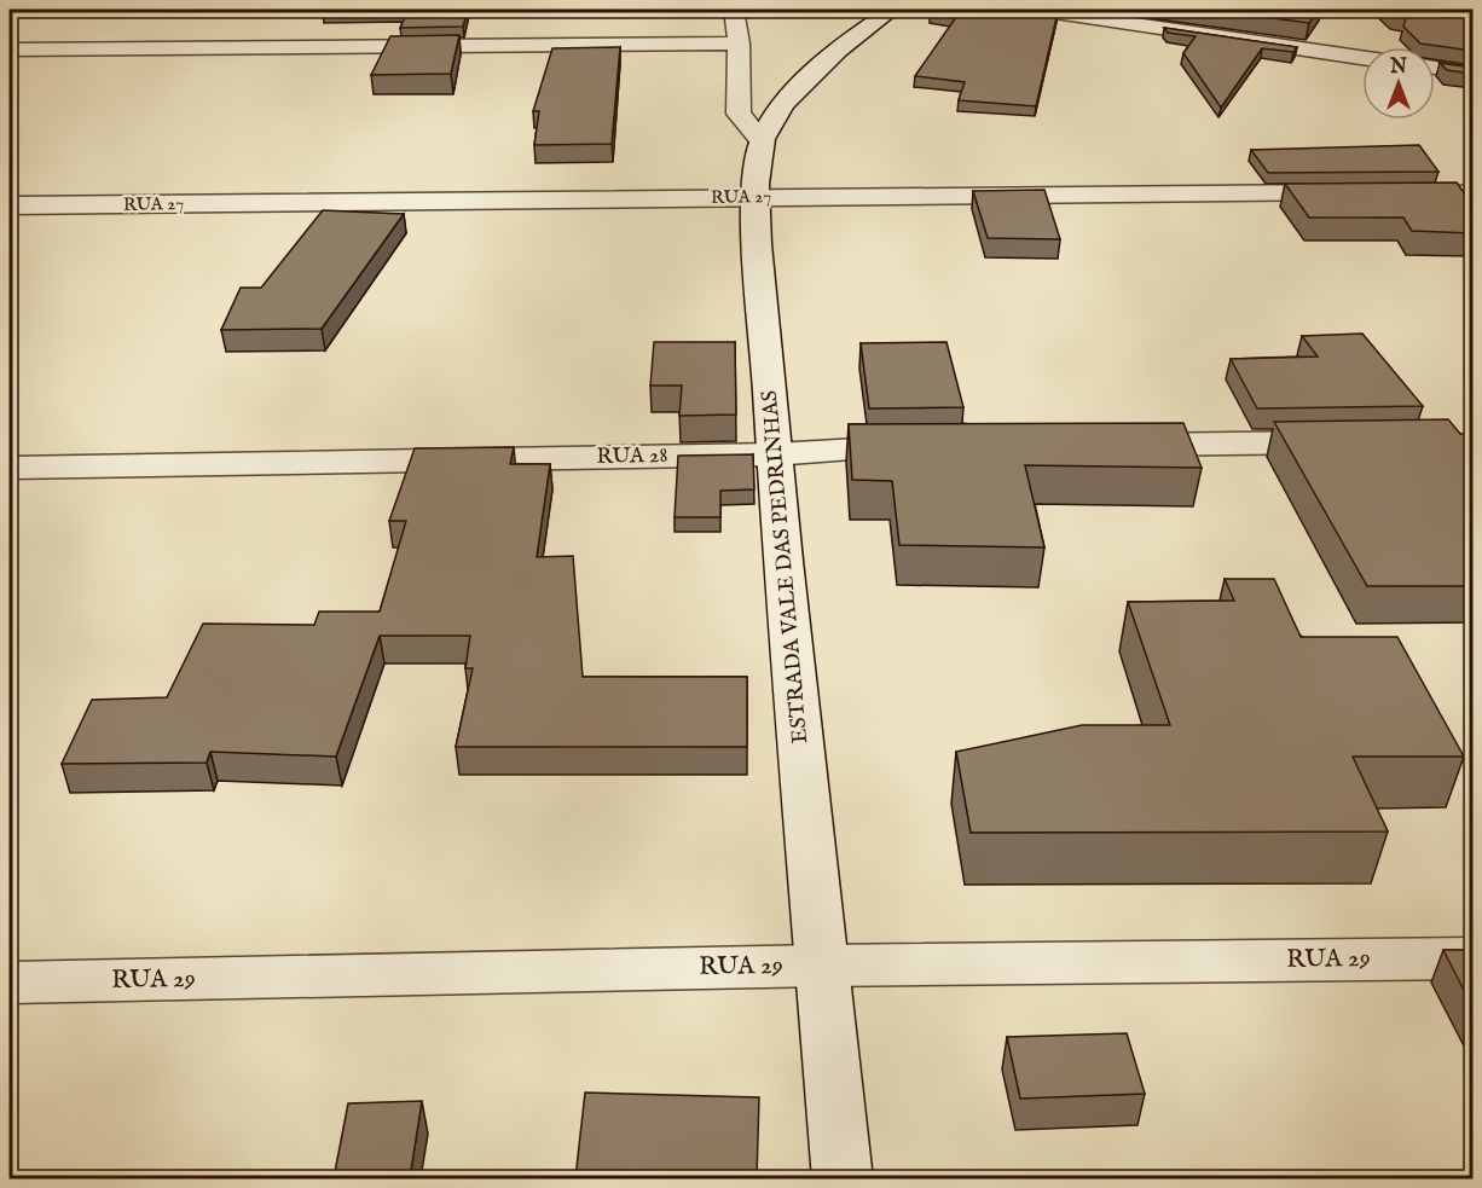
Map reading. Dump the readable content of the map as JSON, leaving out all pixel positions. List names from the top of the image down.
{
  "streets": {
    "street": [
      "RUA 27",
      "RUA 28",
      "ESTRADA VALE DAS PEDRINHAS",
      "RUA 29"
    ]
  },
  "crossings": [
    ["RUA 27", "ESTRADA VALE DAS PEDRINHAS"],
    ["RUA 28", "ESTRADA VALE DAS PEDRINHAS"],
    ["ESTRADA VALE DAS PEDRINHAS", "RUA 29"]
  ],
  "north": "top"
}
